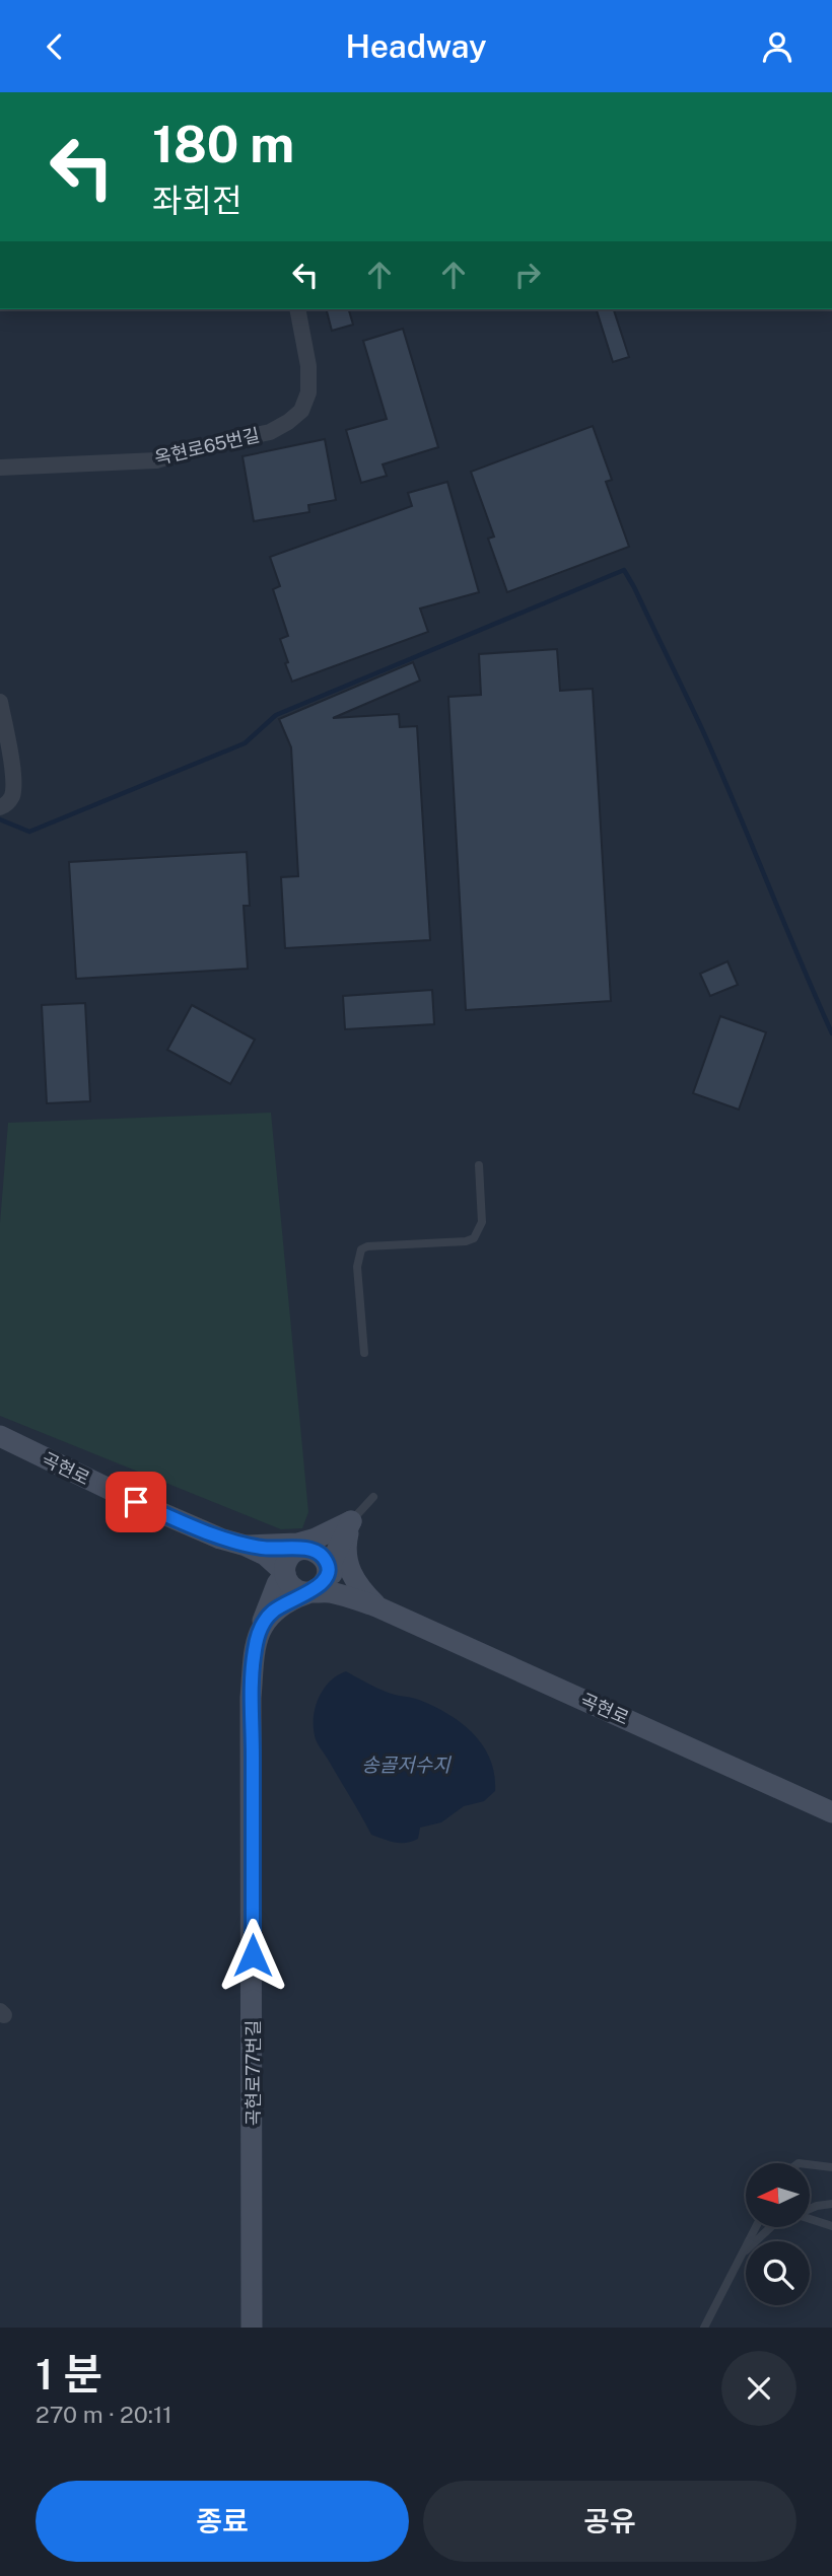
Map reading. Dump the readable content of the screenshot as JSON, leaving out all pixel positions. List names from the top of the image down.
{
  "streets": {
    "main road": ["곡현로", "곡현로77번길"],
    "street": ["옥현로65번길"]
  },
  "crossings": [
    ["곡현로", "곡현로77번길"]
  ],
  "water": ["송골저수지"],
  "north": "left",
  "page": {
    "header": "Headway",
    "turn": ["180 m", "좌회전"],
    "heading": ["1 분", "270 m · 20:11"],
    "buttons": ["종료", "공유"]
  }
}
